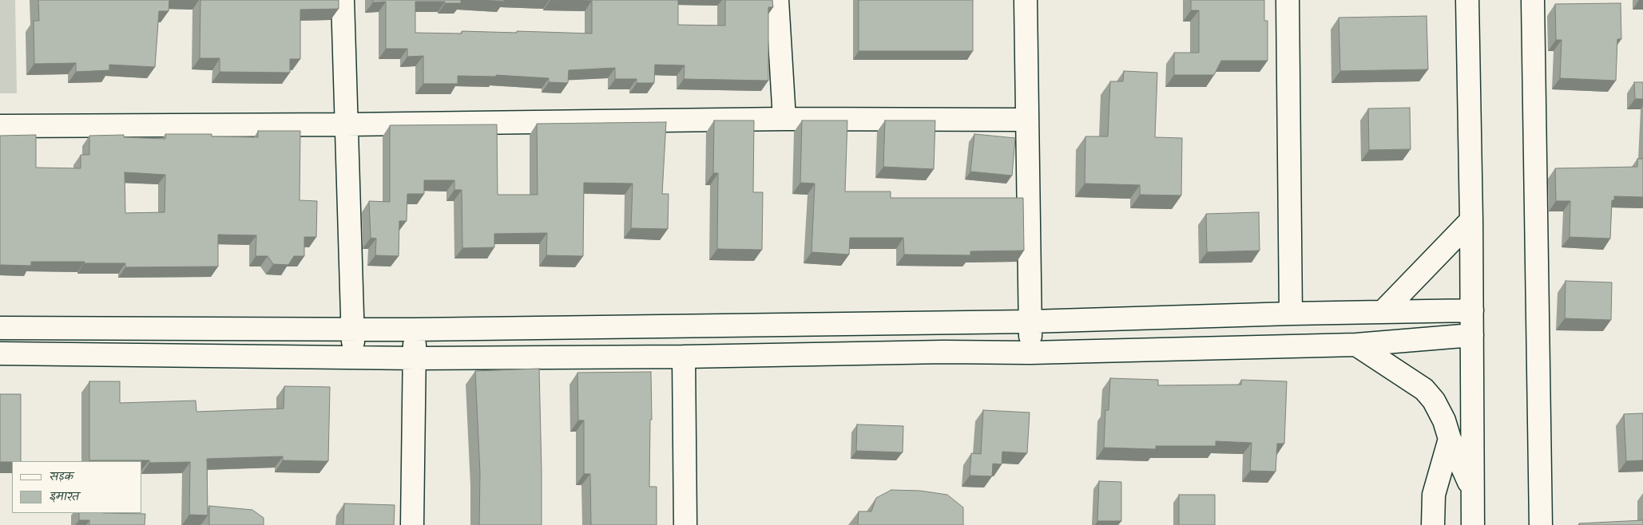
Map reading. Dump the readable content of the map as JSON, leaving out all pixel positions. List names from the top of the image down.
{
  "legend": ["सड़क", "इमारत"]
}
